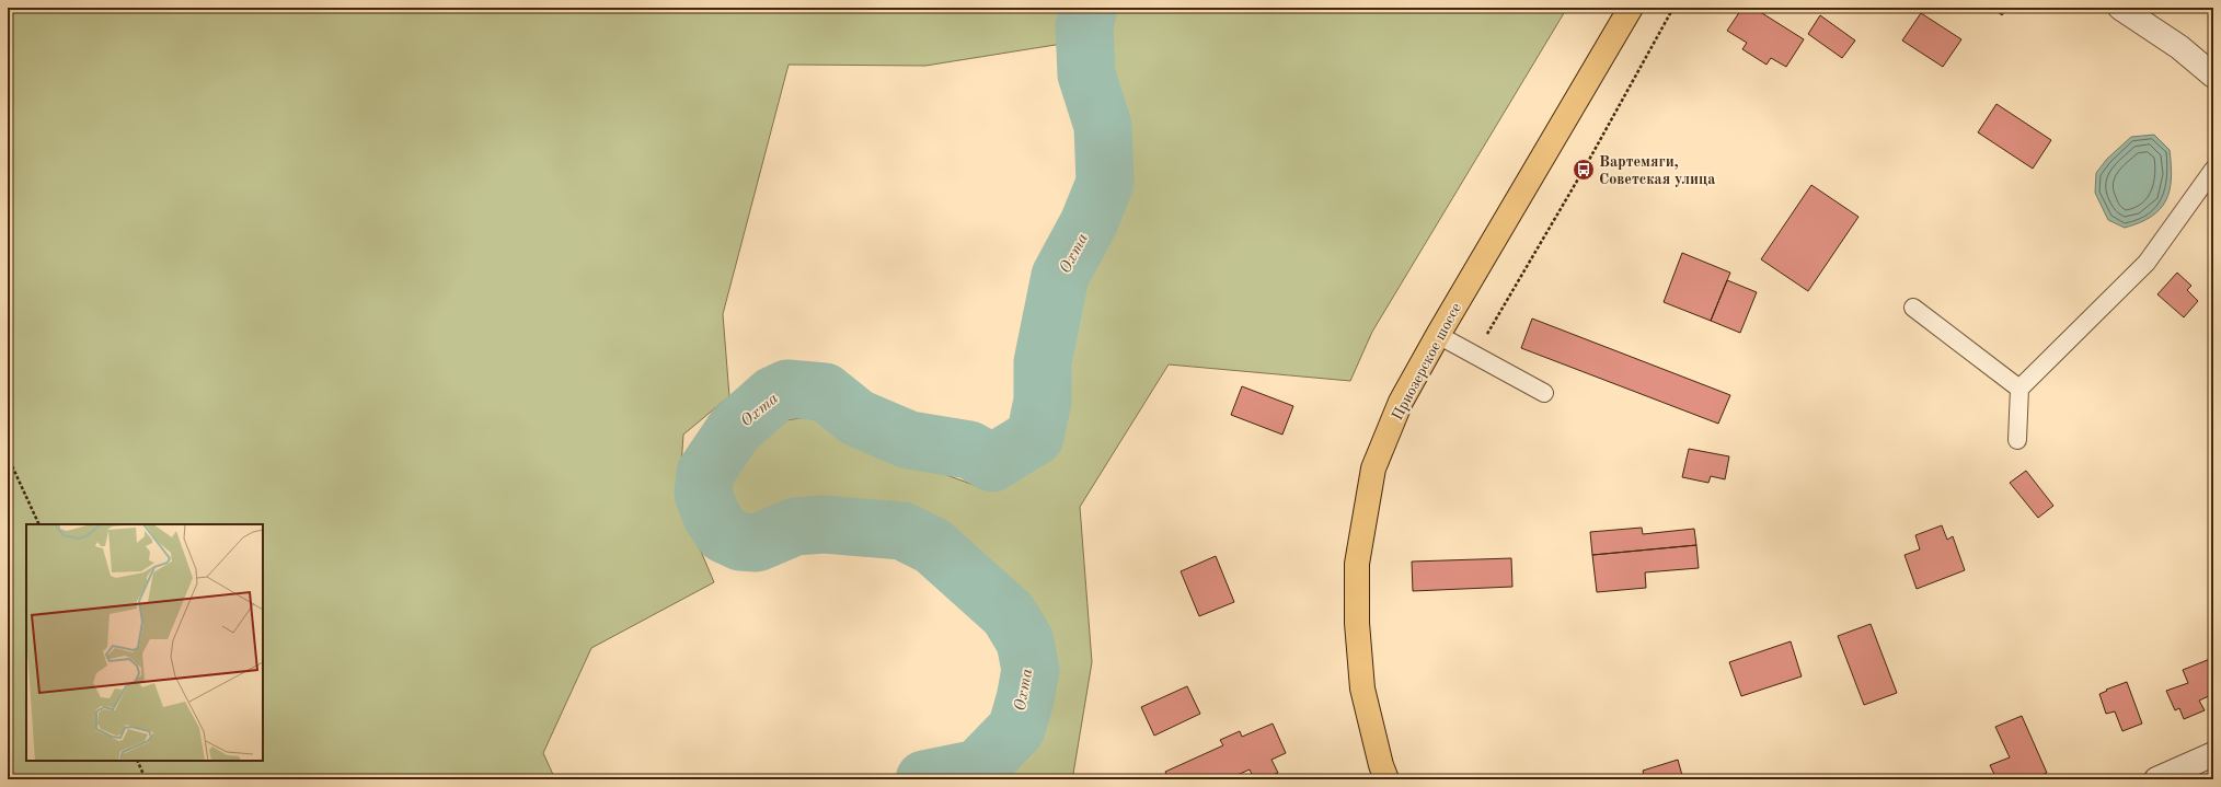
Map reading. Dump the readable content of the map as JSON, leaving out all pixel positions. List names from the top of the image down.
{
  "streets": {
    "main road": ["Приозерское шоссе"]
  },
  "water": ["Охта"],
  "places": {
    "bus stop": ["Вартемяги, Советская улица"]
  }
}
